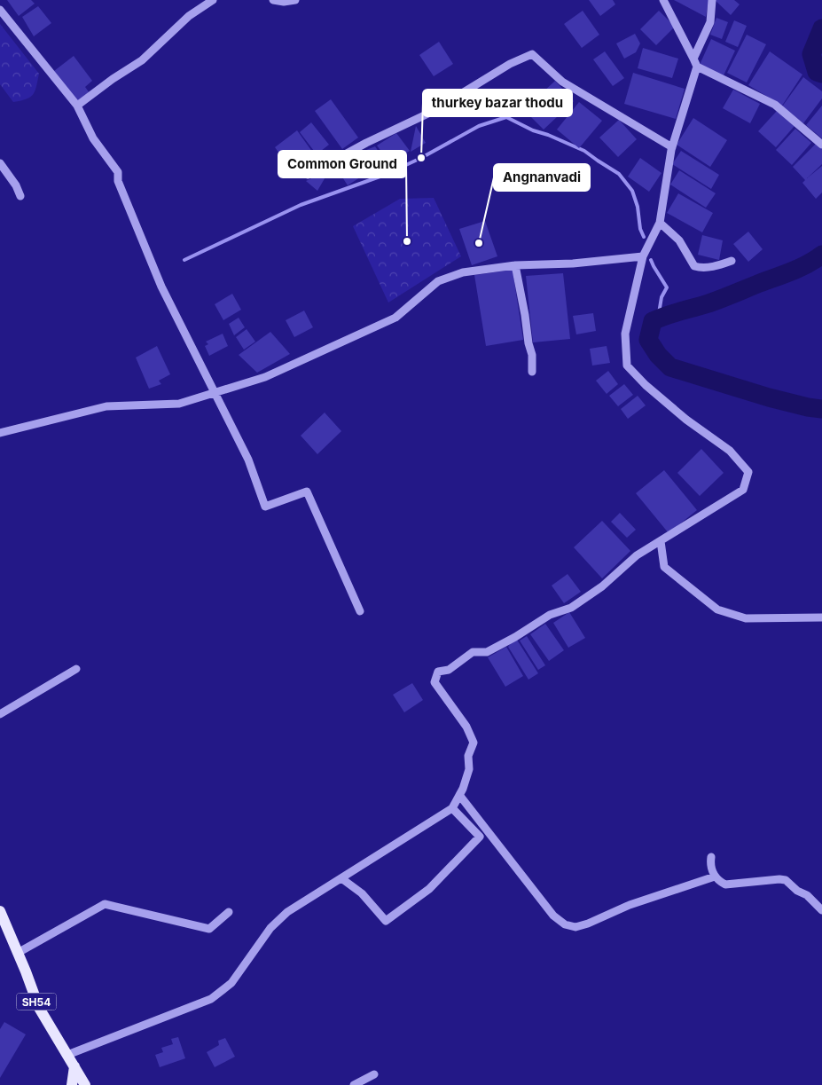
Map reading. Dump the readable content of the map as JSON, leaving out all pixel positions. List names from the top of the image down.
{
  "streets": {
    "main road": ["SH54"]
  },
  "places": ["thurkey bazar thodu", "Common Ground", "Angnanvadi"]
}
